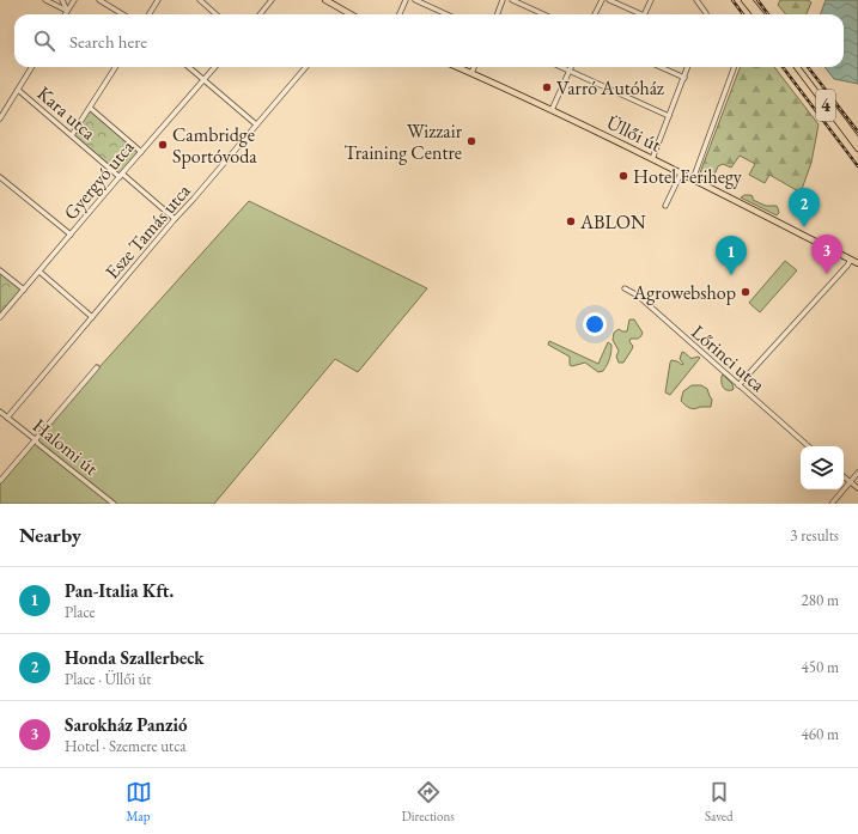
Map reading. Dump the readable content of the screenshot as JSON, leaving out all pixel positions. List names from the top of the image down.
{
  "streets": {
    "main road": ["4", "Üllői út"],
    "street": [
      "Kara utca",
      "Gyergyó utca",
      "Esze Tamás utca",
      "Lőrinci utca",
      "Halomi út"
    ]
  },
  "crossings": [
    ["Kara utca", "Gyergyó utca"],
    ["Kara utca", "Esze Tamás utca"],
    ["Esze Tamás utca", "Halomi út"]
  ],
  "places": [
    "Varró Autóház",
    "Wizzair Training Centre",
    "Cambridge Sportóvoda",
    "Hotel Ferihegy",
    "ABLON",
    "Agrowebshop"
  ],
  "page": {
    "search": "Search here",
    "pins": ["2", "3", "1"],
    "heading": ["Nearby", "3 results"],
    "list": [
      {
        "mark": "1",
        "name": "Pan-Italia Kft.",
        "note": "Place",
        "value": "280 m"
      },
      {
        "mark": "2",
        "name": "Honda Szallerbeck",
        "note": "Place · Üllői út",
        "value": "450 m"
      },
      {
        "mark": "3",
        "name": "Sarokház Panzió",
        "note": "Hotel · Szemere utca",
        "value": "460 m"
      }
    ],
    "nav": ["Map", "Directions", "Saved"]
  }
}
